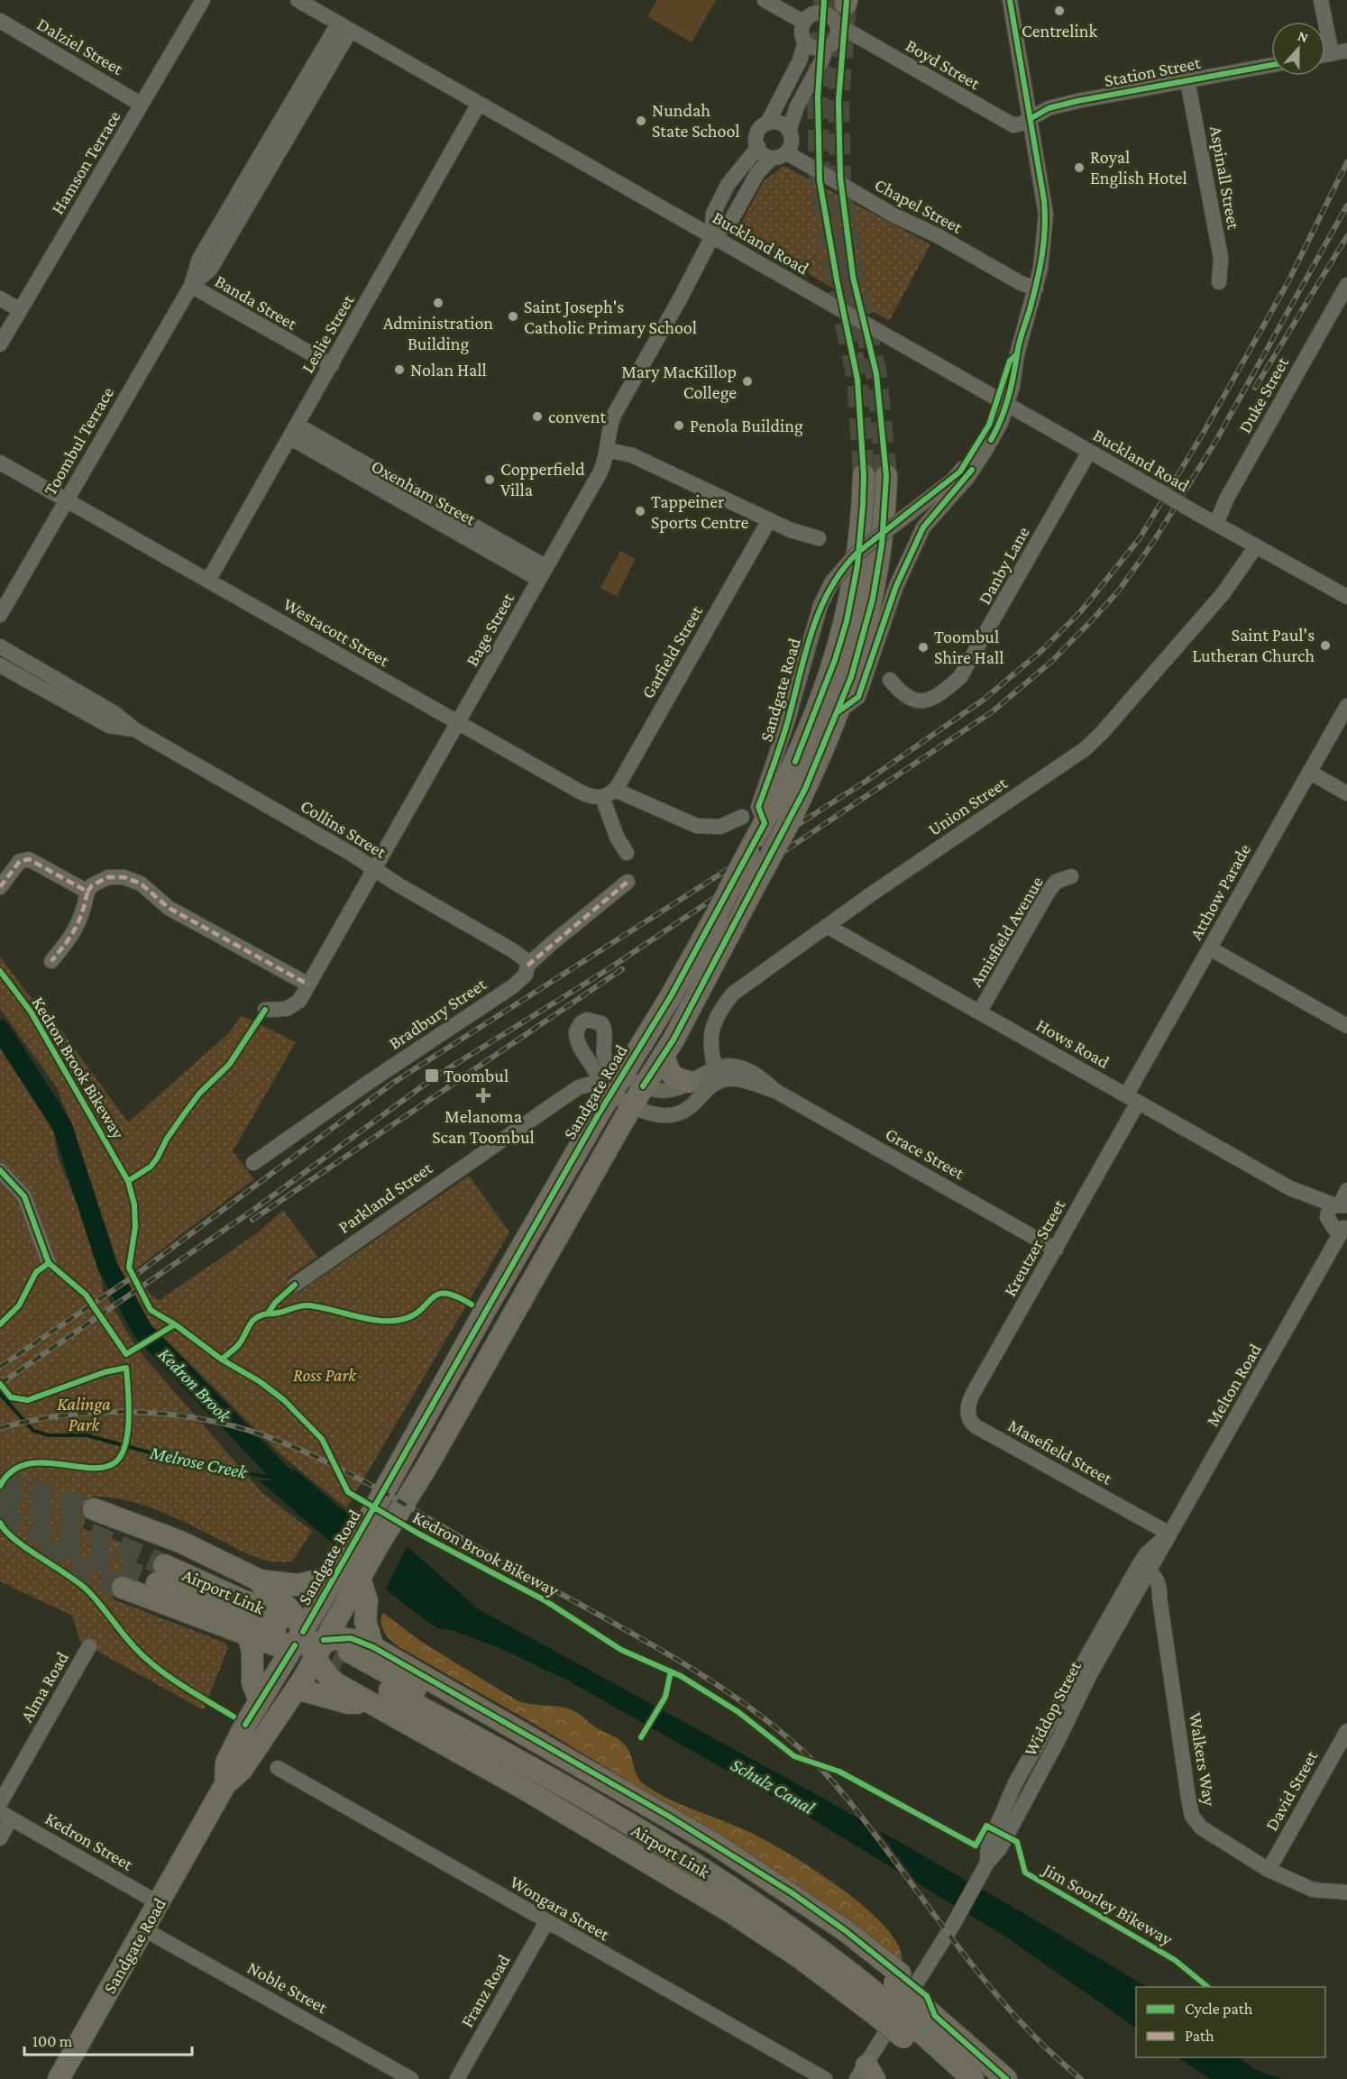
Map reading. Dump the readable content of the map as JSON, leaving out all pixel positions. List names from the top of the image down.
{
  "streets": {
    "highway": ["Sandgate Road", "Airport Link"],
    "street": [
      "Dalziel Street",
      "Boyd Street",
      "Station Street",
      "Hamson Terrace",
      "Aspinall Street",
      "Chapel Street",
      "Buckland Road",
      "Banda Street",
      "Leslie Street",
      "Duke Street",
      "Toombul Terrace",
      "Oxenham Street",
      "Danby Lane",
      "Bage Street",
      "Westacott Street",
      "Garfield Street",
      "Union Street",
      "Collins Street",
      "Atthow Parade",
      "Amisfield Avenue",
      "Bradbury Street",
      "Hows Road",
      "Grace Street",
      "Parkland Street",
      "Kreutzer Street",
      "Melton Road",
      "Masefield Street",
      "Alma Road",
      "Widdop Street",
      "Walkers Way",
      "David Street",
      "Kedron Street",
      "Wongara Street",
      "Noble Street",
      "Franz Road"
    ],
    "cycle path": ["Kedron Brook Bikeway"]
  },
  "crossings": [
    ["Dalziel Street", "Hamson Terrace"],
    ["Boyd Street", "Station Street"],
    ["Boyd Street", "Sandgate Road"],
    ["Station Street", "Aspinall Street"],
    ["Station Street", "Sandgate Road"],
    ["Chapel Street", "Bage Street"],
    ["Chapel Street", "Sandgate Road"],
    ["Buckland Road", "Leslie Street"],
    ["Buckland Road", "Duke Street"],
    ["Buckland Road", "Toombul Terrace"],
    ["Buckland Road", "Danby Lane"],
    ["Buckland Road", "Bage Street"],
    ["Buckland Road", "Sandgate Road"],
    ["Buckland Road", "Union Street"],
    ["Banda Street", "Leslie Street"],
    ["Banda Street", "Toombul Terrace"],
    ["Leslie Street", "Oxenham Street"],
    ["Leslie Street", "Westacott Street"],
    ["Toombul Terrace", "Westacott Street"],
    ["Oxenham Street", "Bage Street"],
    ["Bage Street", "Westacott Street"],
    ["Bage Street", "Collins Street"],
    ["Westacott Street", "Garfield Street"],
    ["Sandgate Road", "Grace Street"],
    ["Sandgate Road", "Parkland Street"],
    ["Sandgate Road", "Kedron Street"],
    ["Sandgate Road", "Noble Street"],
    ["Union Street", "Hows Road"],
    ["Union Street", "Grace Street"],
    ["Collins Street", "Bradbury Street"],
    ["Atthow Parade", "Hows Road"],
    ["Atthow Parade", "Kreutzer Street"],
    ["Amisfield Avenue", "Hows Road"],
    ["Hows Road", "Kreutzer Street"],
    ["Hows Road", "Melton Road"],
    ["Grace Street", "Parkland Street"],
    ["Grace Street", "Kreutzer Street"],
    ["Kreutzer Street", "Masefield Street"],
    ["Melton Road", "Masefield Street"],
    ["Melton Road", "Widdop Street"],
    ["Melton Road", "Walkers Way"],
    ["Widdop Street", "Walkers Way"],
    ["Walkers Way", "David Street"],
    ["Wongara Street", "Franz Road"]
  ],
  "water": ["Kedron Brook", "Melrose Creek", "Schulz Canal"],
  "parks": ["Ross Park", "Kalinga Park"],
  "places": {
    "other": [
      "Centrelink",
      "Nundah State School",
      "Royal English Hotel",
      "Administration Building",
      "Saint Joseph's Catholic Primary School",
      "Nolan Hall",
      "Mary MacKillop College",
      "convent",
      "Penola Building",
      "Copperfield Villa",
      "Tappeiner Sports Centre",
      "Saint Paul's Lutheran Church",
      "Toombul Shire Hall"
    ],
    "transit": ["Toombul"],
    "health": ["Melanoma Scan Toombul"]
  },
  "legend": ["Cycle path", "Path"],
  "scale_bar": "100 m",
  "north": "top"
}
